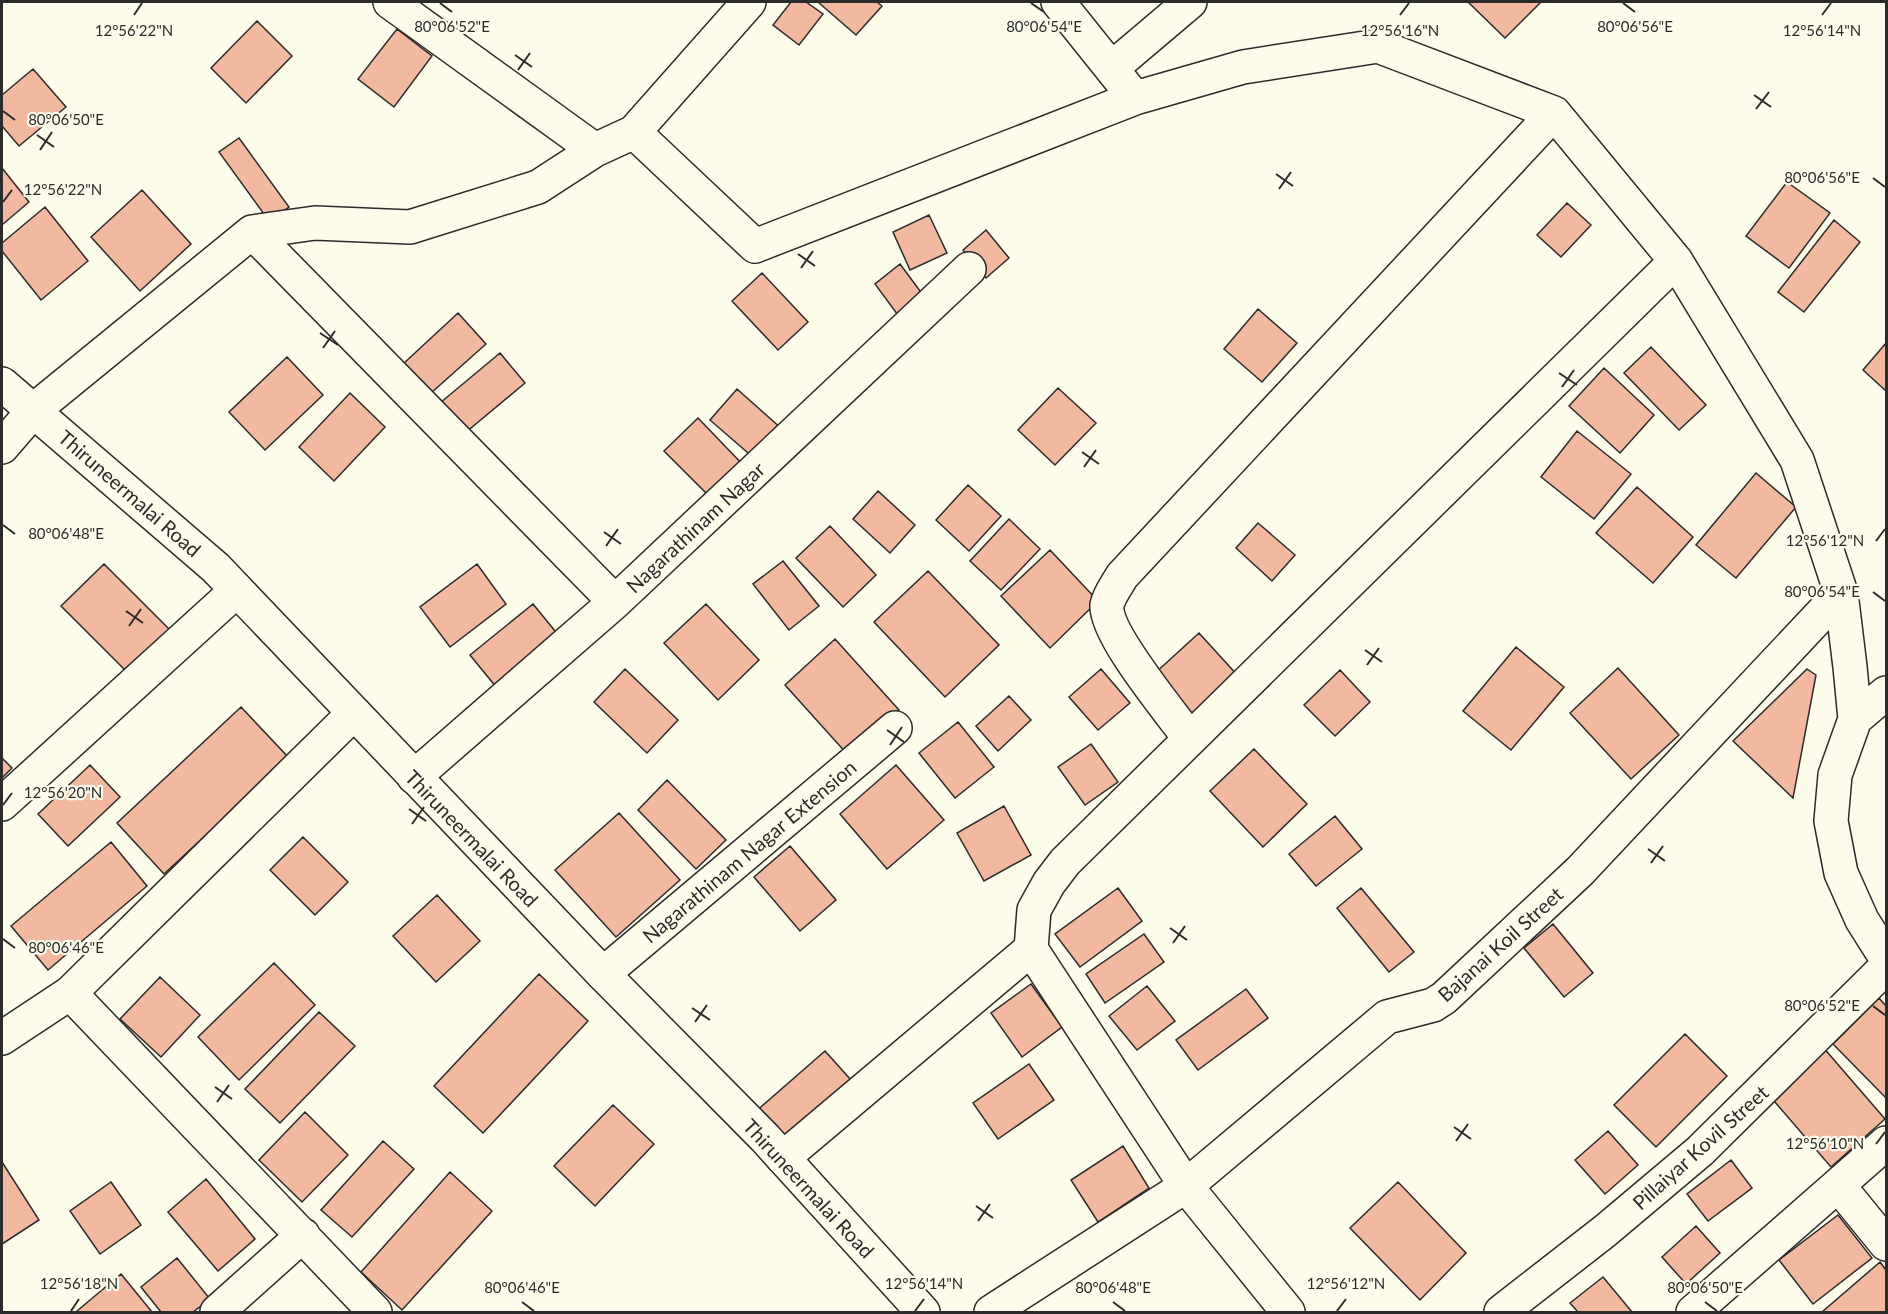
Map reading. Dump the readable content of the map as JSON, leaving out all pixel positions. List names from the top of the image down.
{
  "streets": {
    "street": [
      "Thiruneermalai Road",
      "Nagarathinam Nagar",
      "Nagarathinam Nagar Extension",
      "Bajanai Koil Street",
      "Pillaiyar Kovil Street"
    ]
  },
  "crossings": [
    ["Thiruneermalai Road", "Nagarathinam Nagar"],
    ["Thiruneermalai Road", "Nagarathinam Nagar Extension"]
  ],
  "coordinates": [
    "80°06'52\"E",
    "80°06'54\"E",
    "80°06'56\"E",
    "12°56'22\"N",
    "12°56'14\"N",
    "12°56'16\"N",
    "80°06'50\"E",
    "80°06'48\"E",
    "12°56'12\"N",
    "12°56'20\"N",
    "80°06'46\"E",
    "12°56'10\"N",
    "12°56'18\"N"
  ]
}
